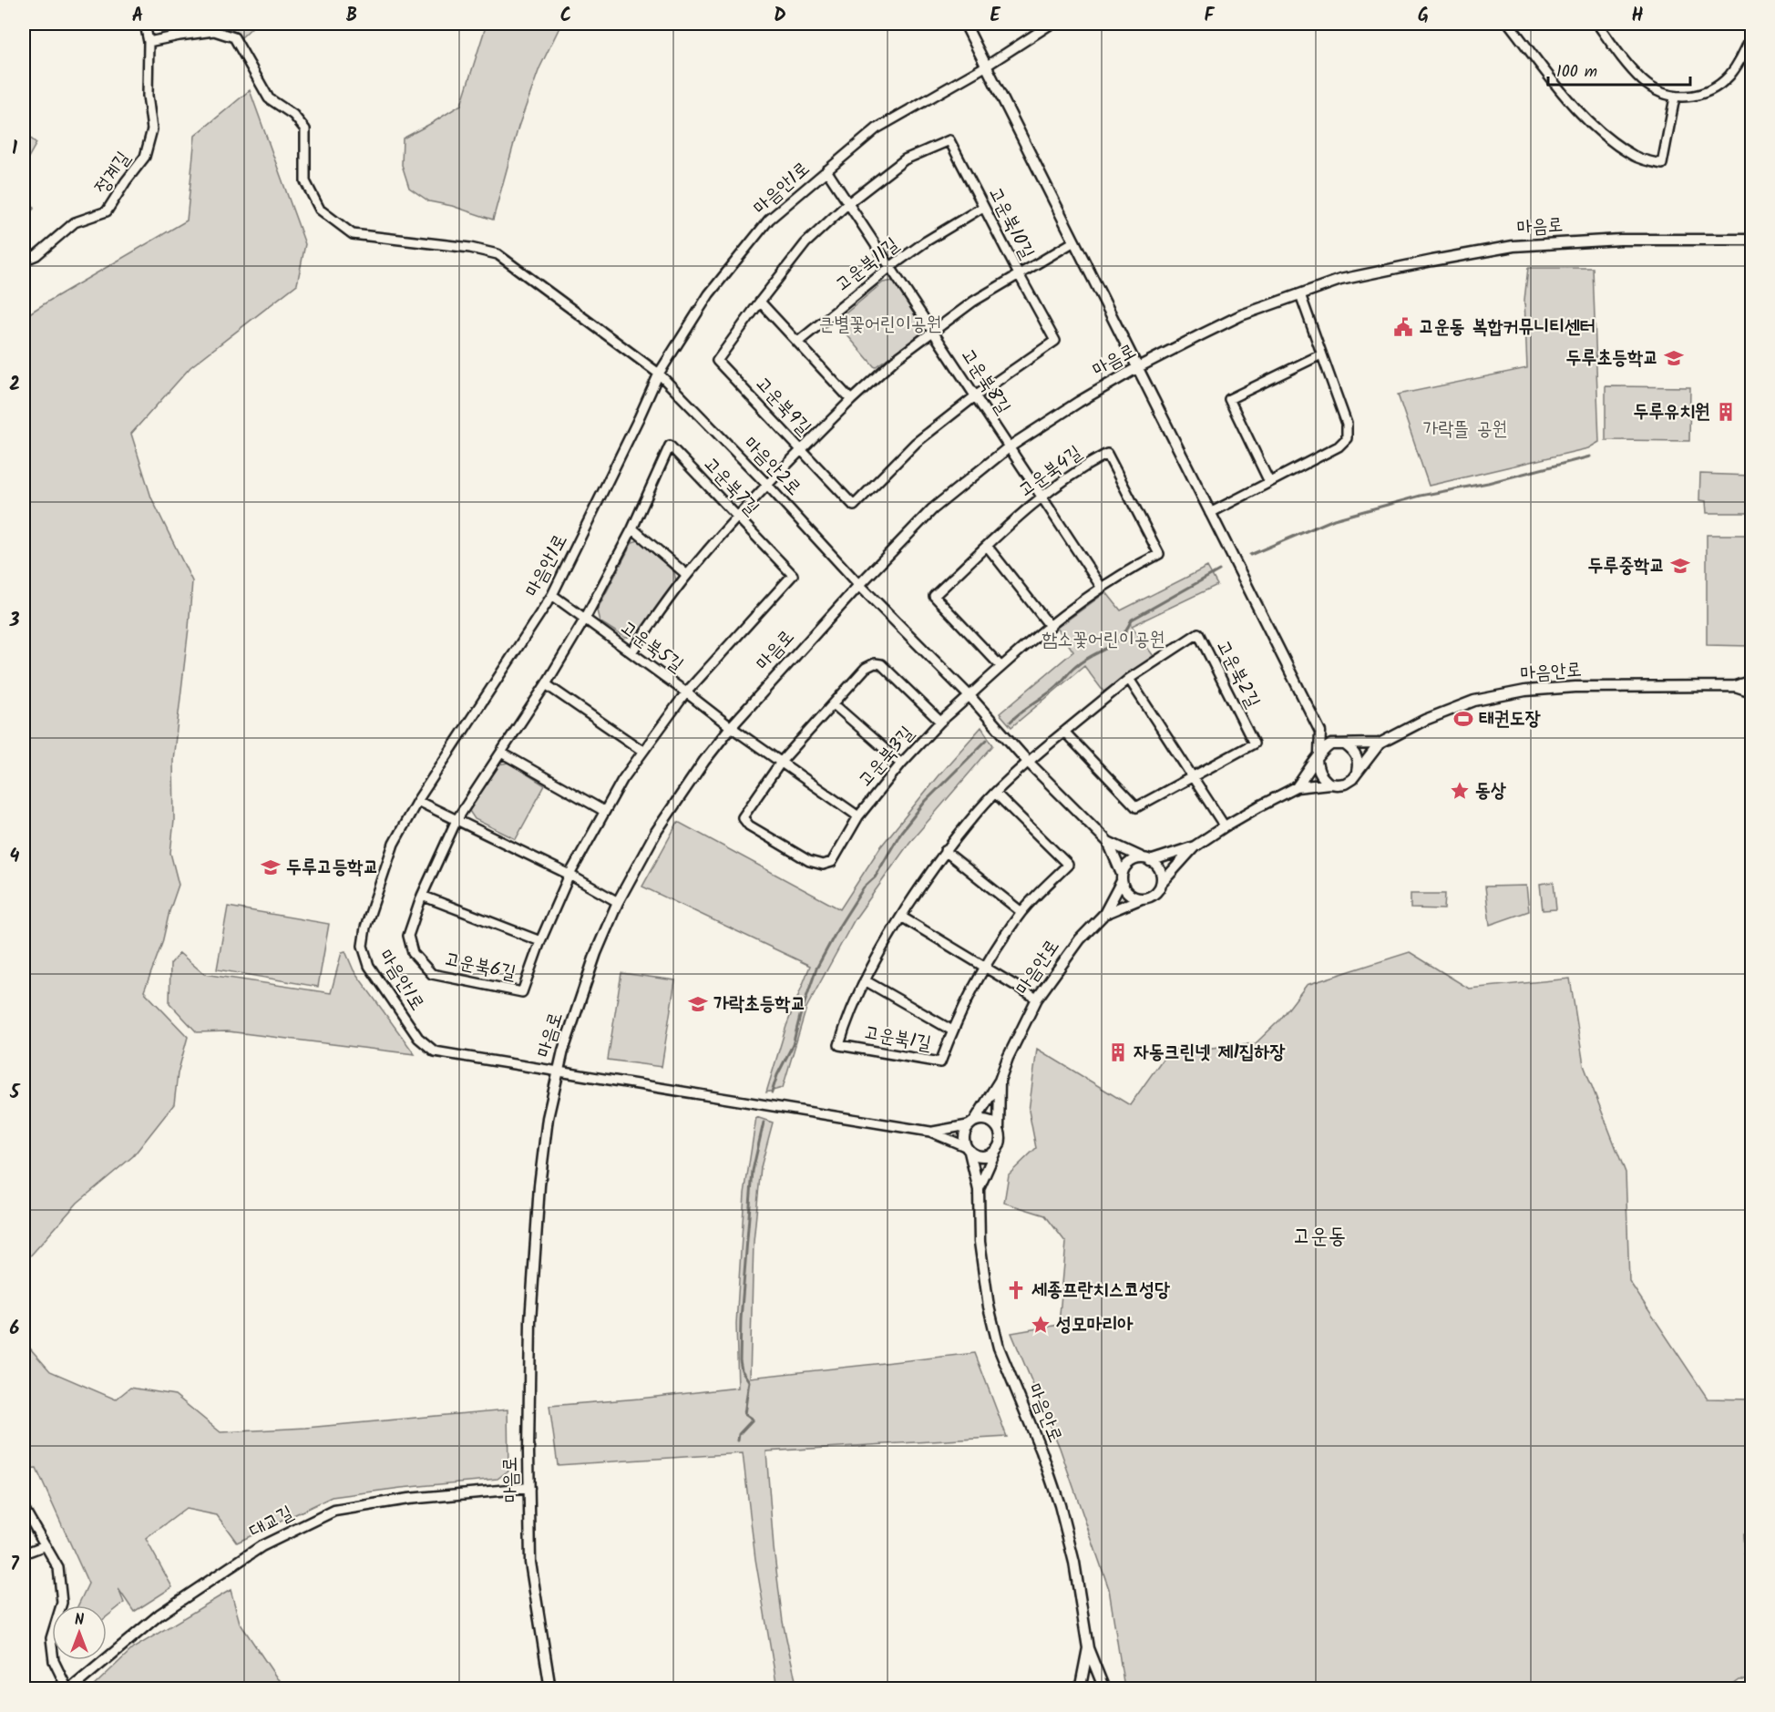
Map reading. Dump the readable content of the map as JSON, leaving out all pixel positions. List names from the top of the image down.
{
  "streets": {
    "street": [
      "정계길",
      "마음안1로",
      "고운북10길",
      "마음로",
      "고운북11길",
      "고운북8길",
      "고운북9길",
      "마음안2로",
      "고운북4길",
      "고운북7길",
      "고운북5길",
      "마음안로",
      "고운북2길",
      "고운북3길",
      "고운북6길",
      "고운북1길",
      "대교길"
    ]
  },
  "crossings": [
    ["정계길", "마음안2로"],
    ["마음안1로", "마음로"],
    ["마음안1로", "고운북8길"],
    ["마음안1로", "마음안2로"],
    ["마음안1로", "고운북5길"],
    ["고운북10길", "고운북11길"],
    ["고운북10길", "고운북8길"],
    ["고운북10길", "고운북9길"],
    ["마음로", "고운북8길"],
    ["마음로", "마음안2로"],
    ["마음로", "고운북5길"],
    ["마음로", "대교길"],
    ["고운북11길", "고운북8길"],
    ["고운북8길", "고운북9길"],
    ["고운북8길", "고운북4길"],
    ["고운북4길", "고운북3길"],
    ["고운북7길", "고운북5길"],
    ["고운북7길", "고운북6길"],
    ["고운북5길", "고운북3길"],
    ["고운북5길", "고운북6길"],
    ["고운북2길", "고운북1길"]
  ],
  "districts": ["고운동"],
  "parks": ["큰별꽃어린이공원", "가락뜰 공원", "함소꽃어린이공원"],
  "places": {
    "public building": ["고운동 복합커뮤니티센터"],
    "school or university": [
      "두루초등학교",
      "두루중학교",
      "두루고등학교",
      "가락초등학교"
    ],
    "building": ["두루유치원", "자동크린넷 제1집하장"],
    "sports": ["태권도장"],
    "place": ["동상", "성모마리아"],
    "church": ["세종프란치스코성당"]
  },
  "scale_bar": "100 m",
  "north": "top",
  "grid": {
    "columns": [
      "A",
      "B",
      "C",
      "D",
      "E",
      "F",
      "G",
      "H"
    ],
    "rows": [
      "1",
      "2",
      "3",
      "4",
      "5",
      "6",
      "7"
    ]
  }
}
